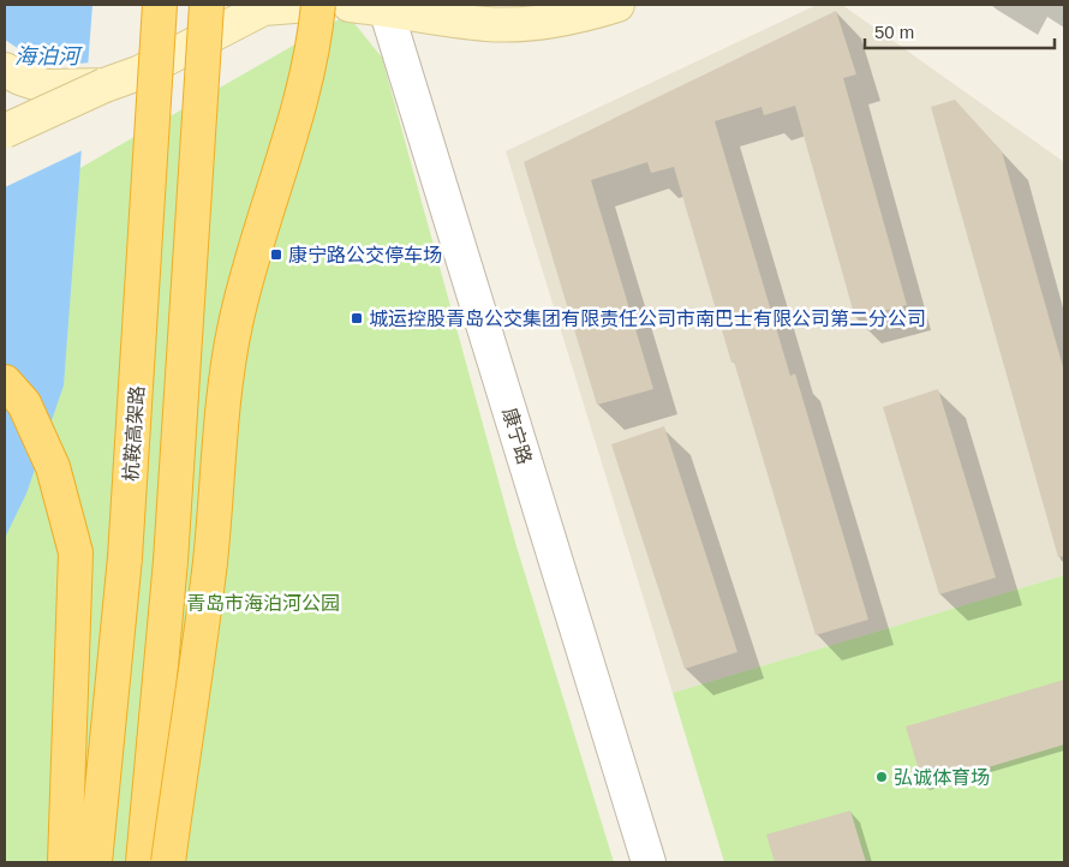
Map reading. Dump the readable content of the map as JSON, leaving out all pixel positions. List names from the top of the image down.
{
  "streets": {
    "highway": ["杭鞍高架路"],
    "street": ["康宁路"]
  },
  "water": ["海泊河"],
  "parks": ["青岛市海泊河公园"],
  "places": {
    "transit": ["康宁路公交停车场", "城运控股青岛公交集团有限责任公司市南巴士有限公司第二分公司"],
    "other": ["弘诚体育场"]
  },
  "scale_bar": "50 m"
}
